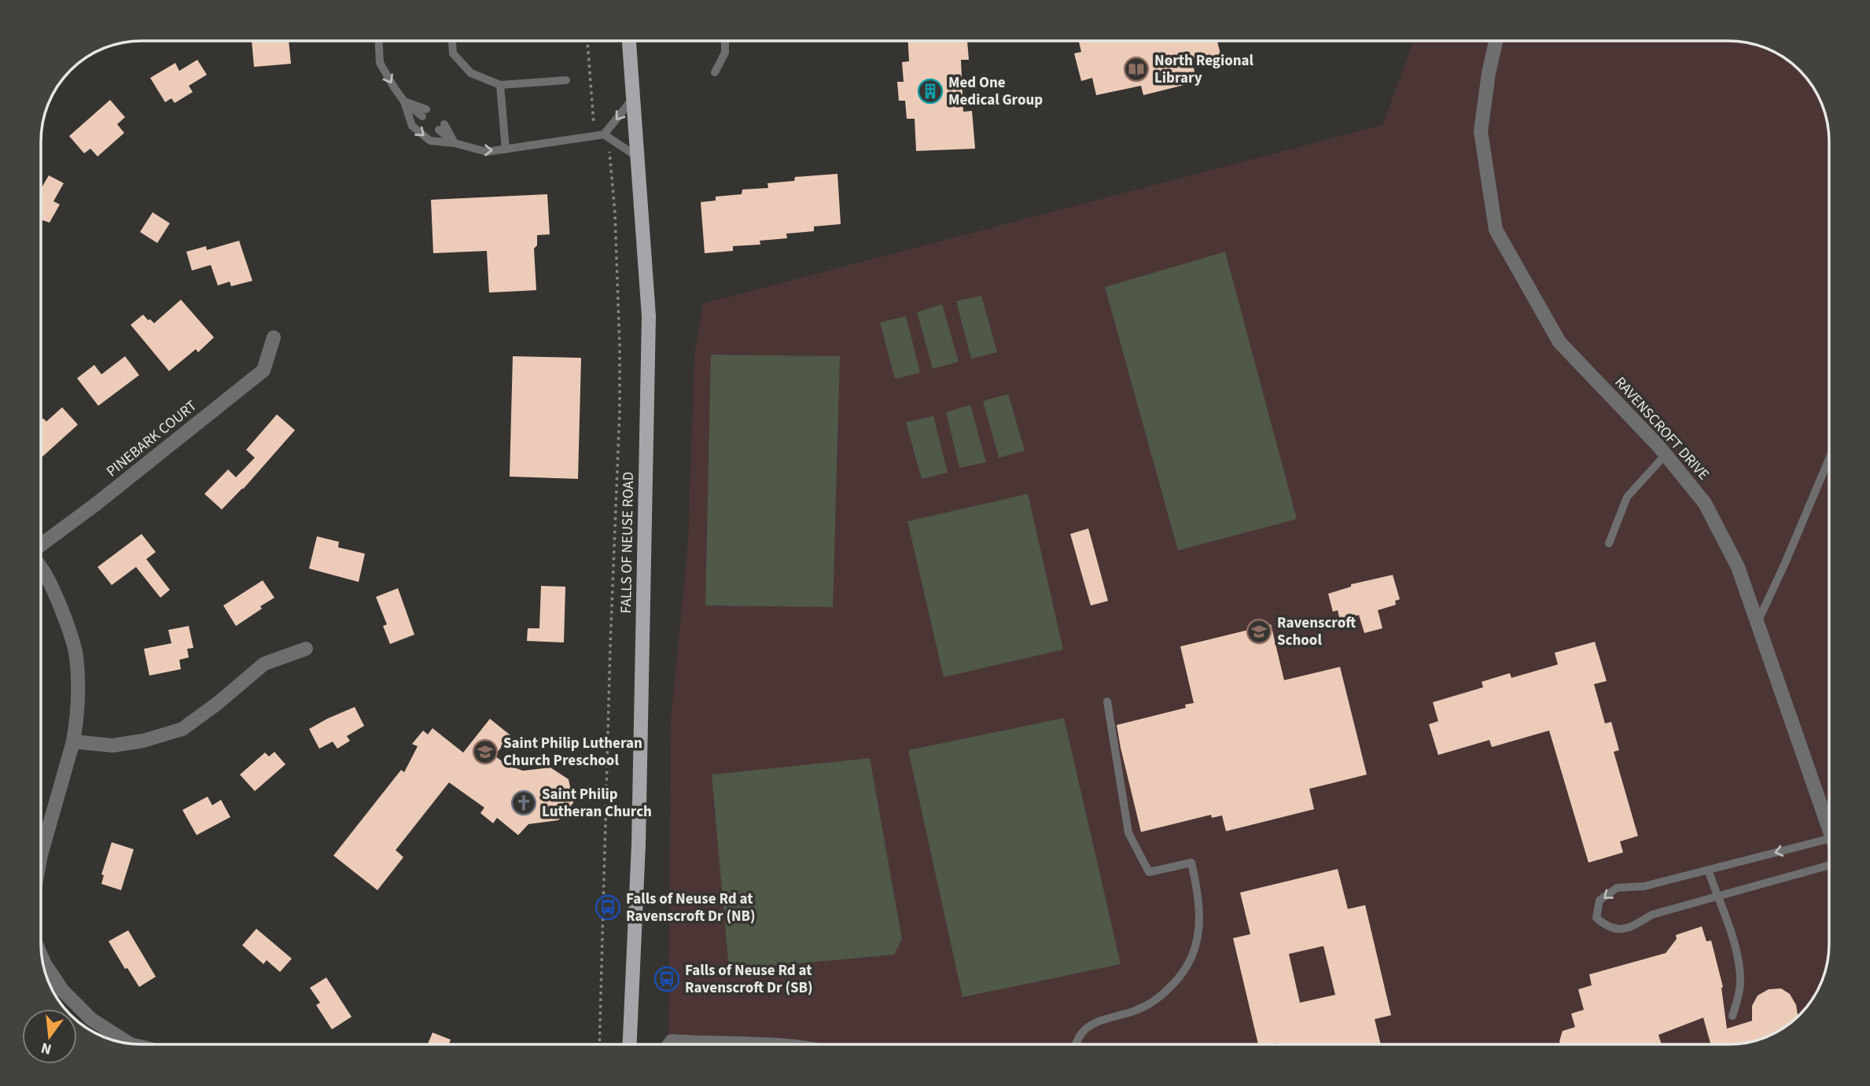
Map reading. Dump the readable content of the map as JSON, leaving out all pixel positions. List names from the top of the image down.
{
  "streets": {
    "main road": ["FALLS OF NEUSE ROAD"],
    "street": ["RAVENSCROFT DRIVE", "PINEBARK COURT"]
  },
  "places": {
    "library": ["North Regional Library"],
    "building": ["Med One Medical Group"],
    "school or university": ["Ravenscroft School", "Saint Philip Lutheran Church Preschool"],
    "church": ["Saint Philip Lutheran Church"],
    "bus stop": ["Falls of Neuse Rd at Ravenscroft Dr (NB)", "Falls of Neuse Rd at Ravenscroft Dr (SB)"]
  },
  "north": "bottom"
}
